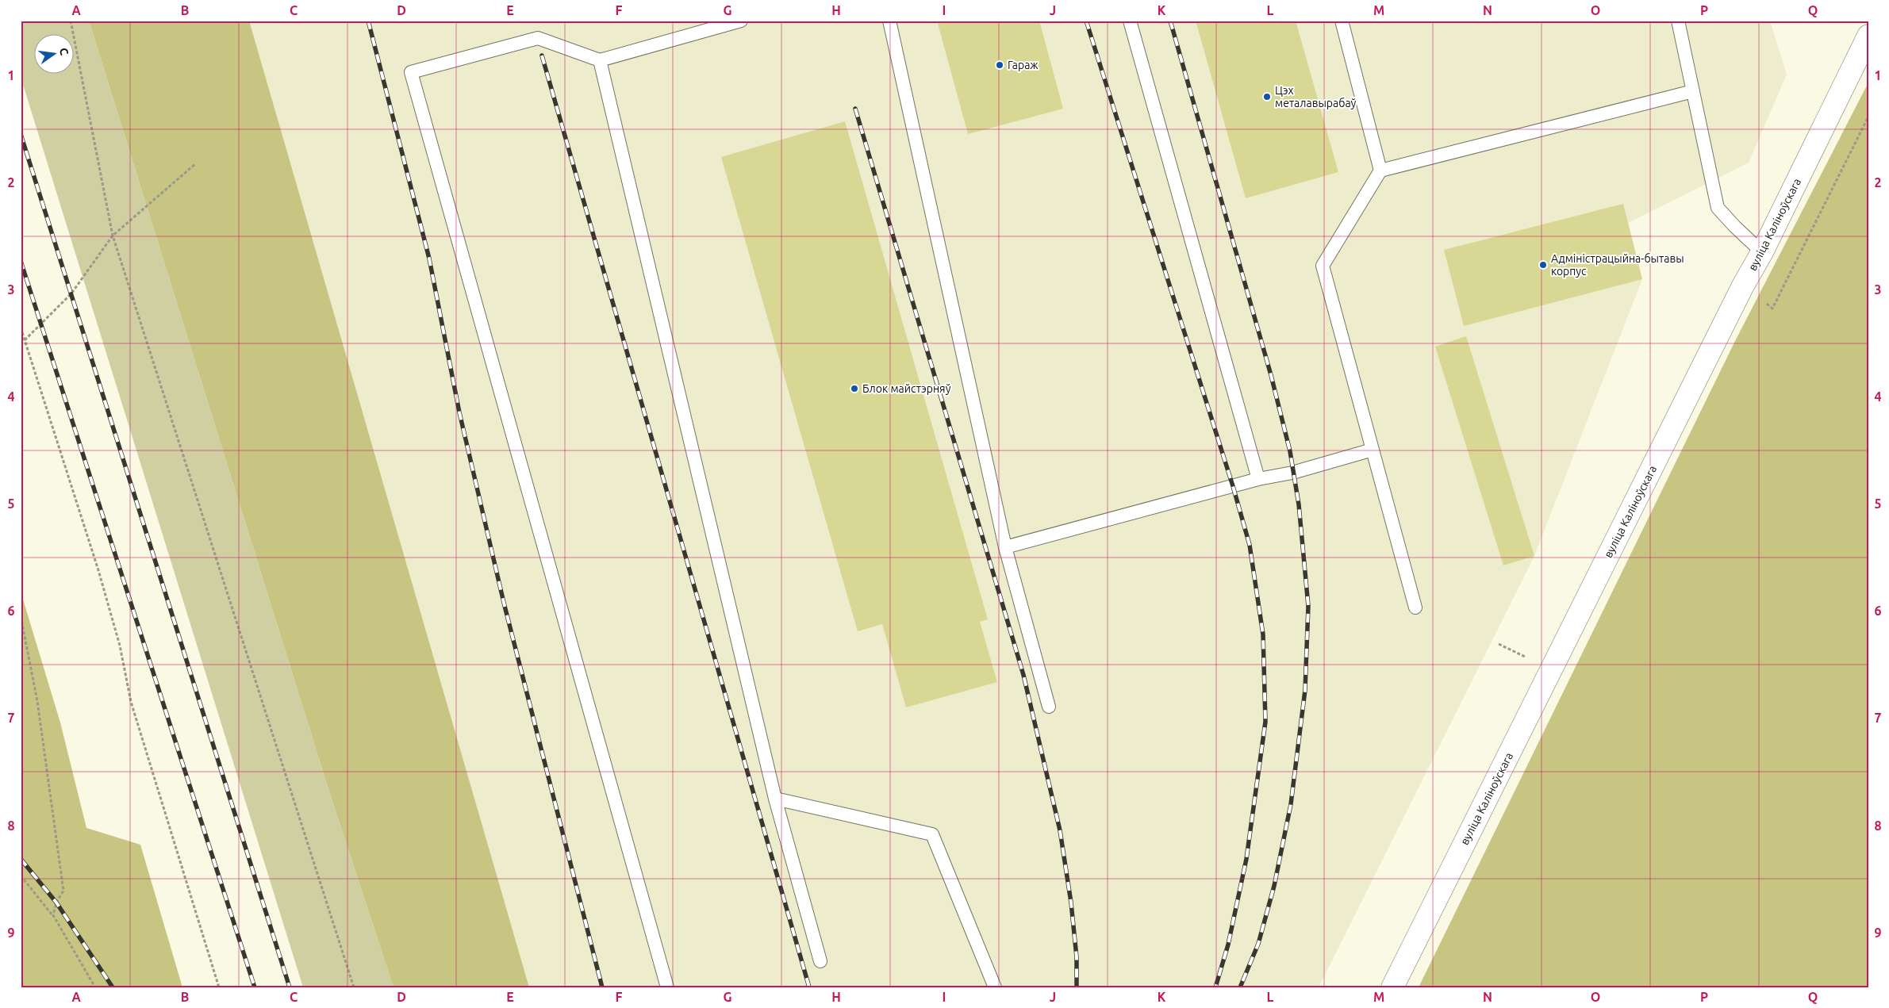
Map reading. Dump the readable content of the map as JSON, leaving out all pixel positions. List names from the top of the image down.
{
  "streets": {
    "street": ["вуліца Каліноўскага"]
  },
  "places": [
    "Гараж",
    "Цэх металавырабаў",
    "Адміністрацыйна-бытавы корпус",
    "Блок майстэрняў"
  ],
  "north": "right",
  "grid": {
    "columns": [
      "A",
      "B",
      "C",
      "D",
      "E",
      "F",
      "G",
      "H",
      "I",
      "J",
      "K",
      "L",
      "M",
      "N",
      "O",
      "P",
      "Q"
    ],
    "rows": [
      "1",
      "2",
      "3",
      "4",
      "5",
      "6",
      "7",
      "8",
      "9"
    ]
  }
}
